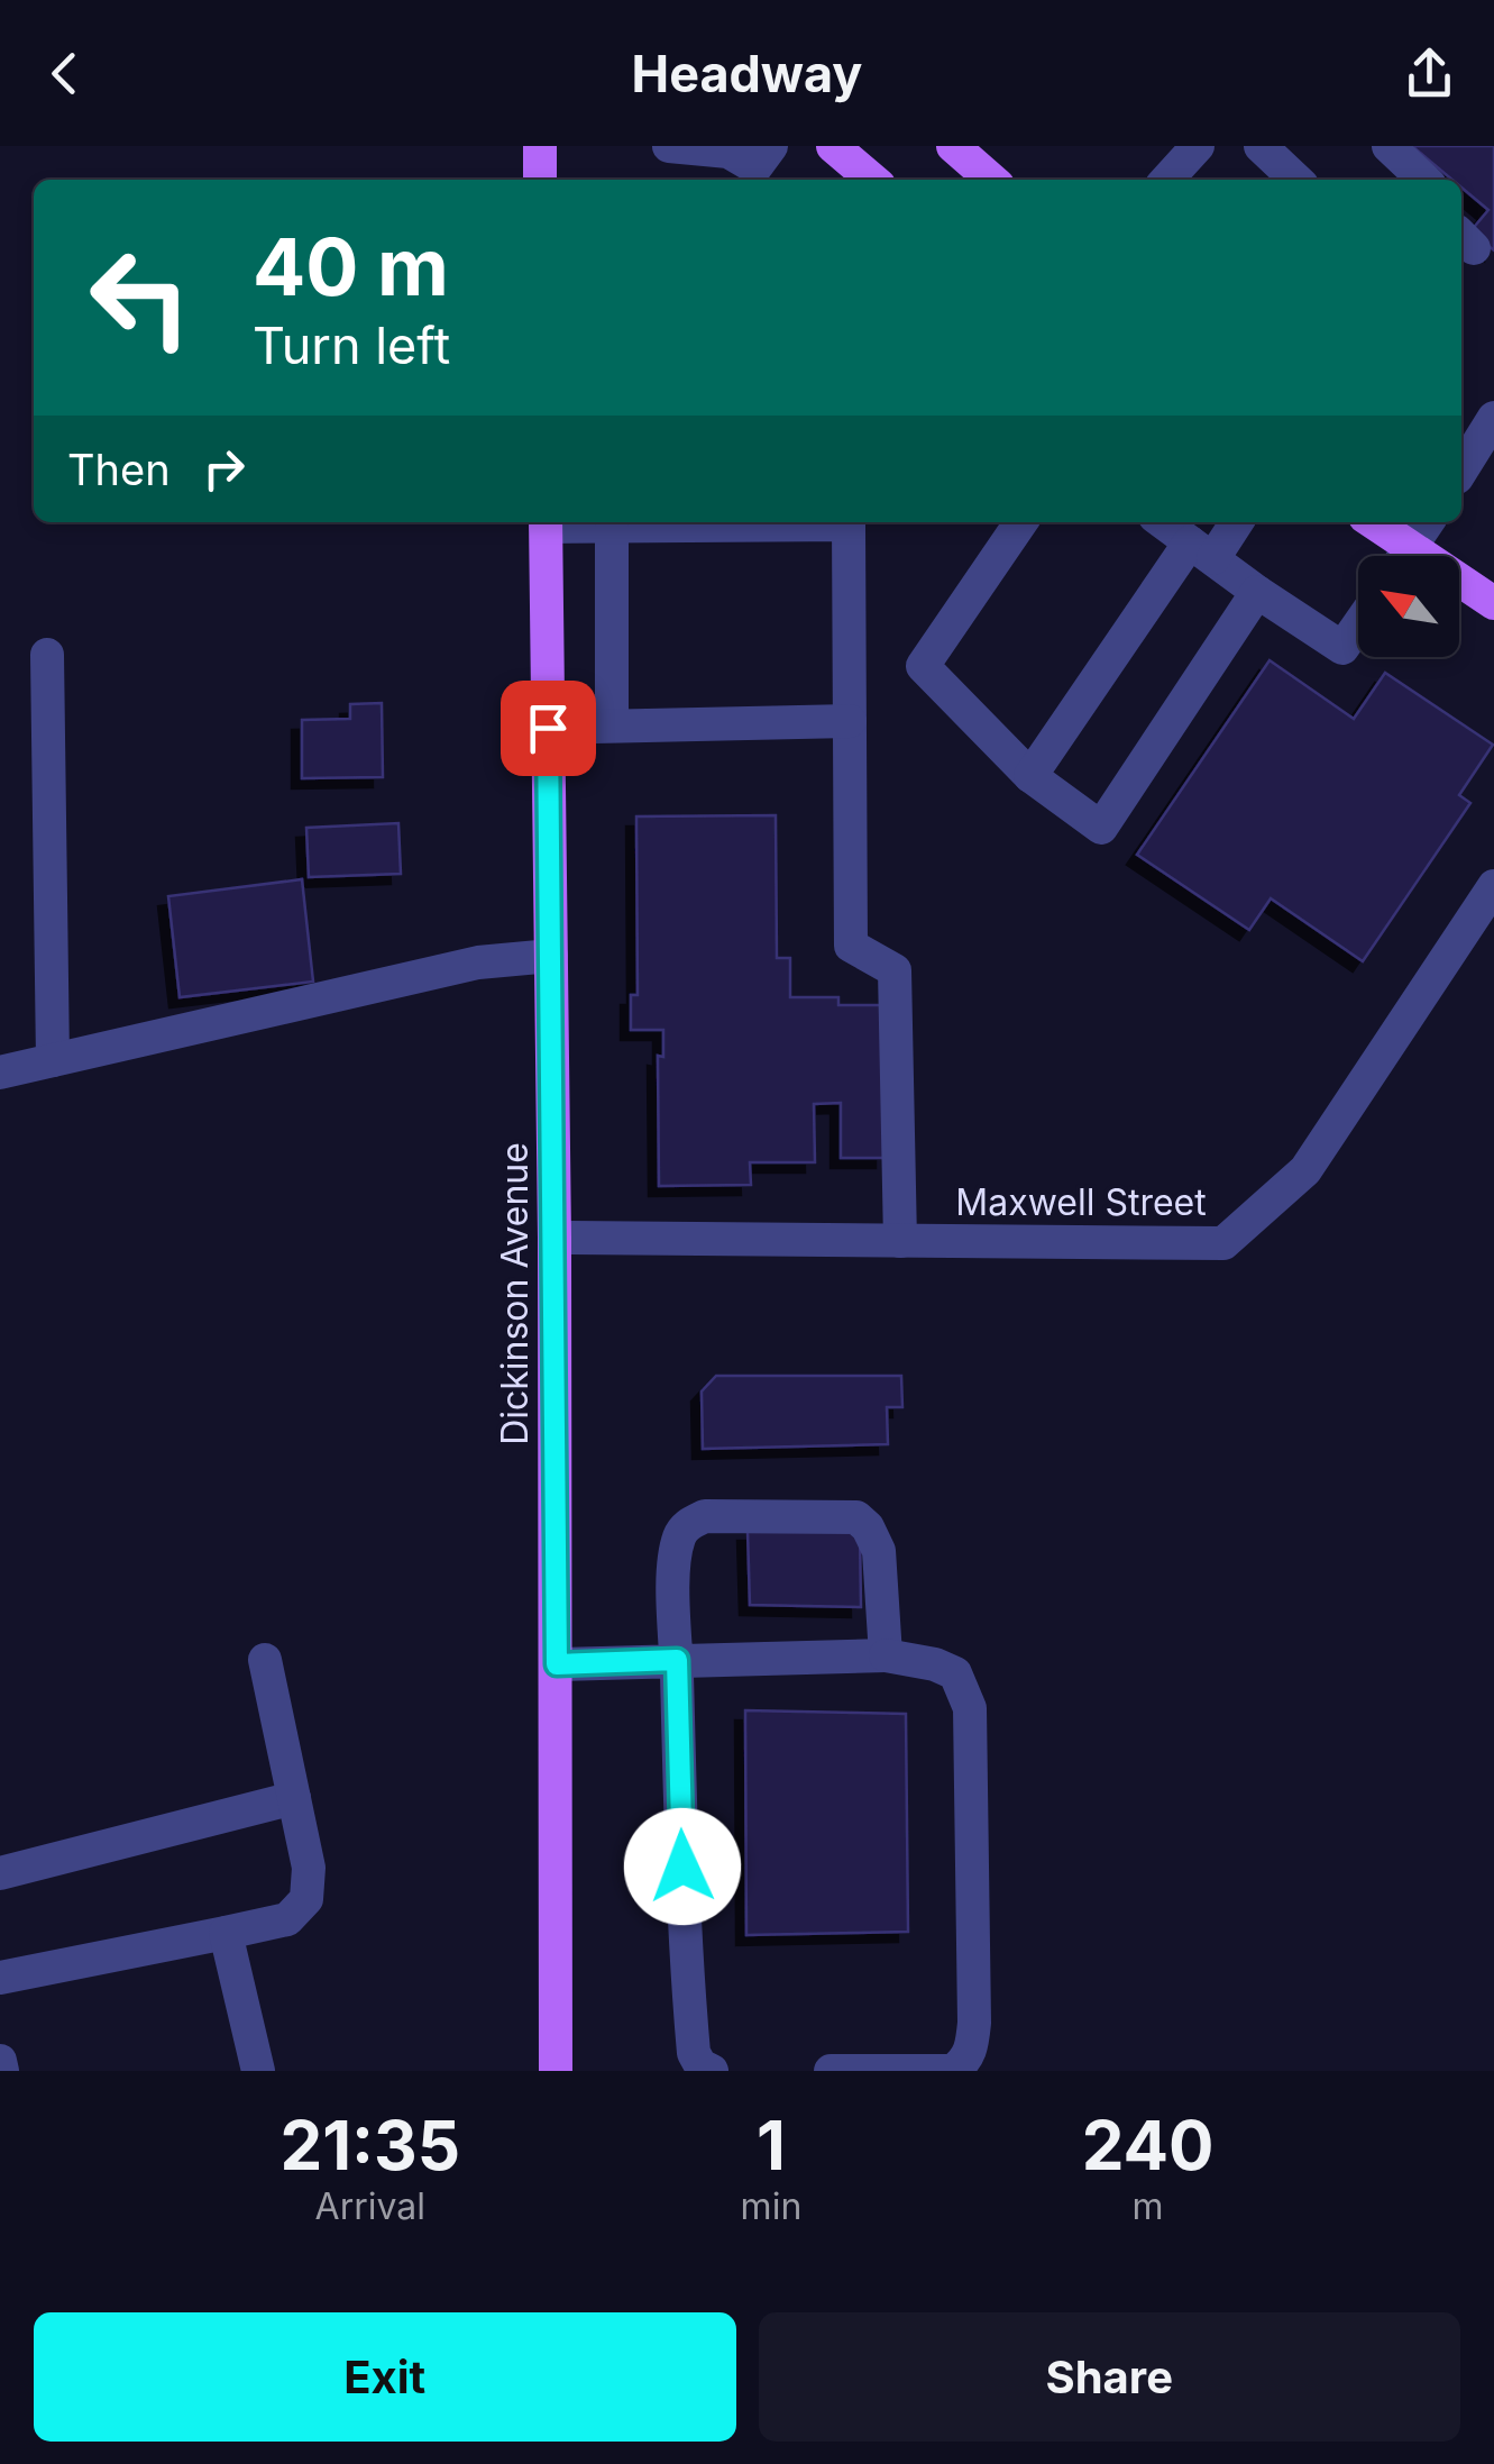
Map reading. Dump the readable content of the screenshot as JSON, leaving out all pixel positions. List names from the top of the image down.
{
  "streets": {
    "main road": ["Dickinson Avenue"],
    "street": ["Maxwell Street"]
  },
  "crossings": [
    ["Maxwell Street", "Dickinson Avenue"]
  ],
  "north": "top left",
  "page": {
    "header": "Headway",
    "turn": ["40 m", "Turn left"],
    "then": "Then",
    "eta": [
      "21:35",
      "Arrival",
      "1",
      "min",
      "240",
      "m"
    ],
    "buttons": ["Exit", "Share"]
  }
}
